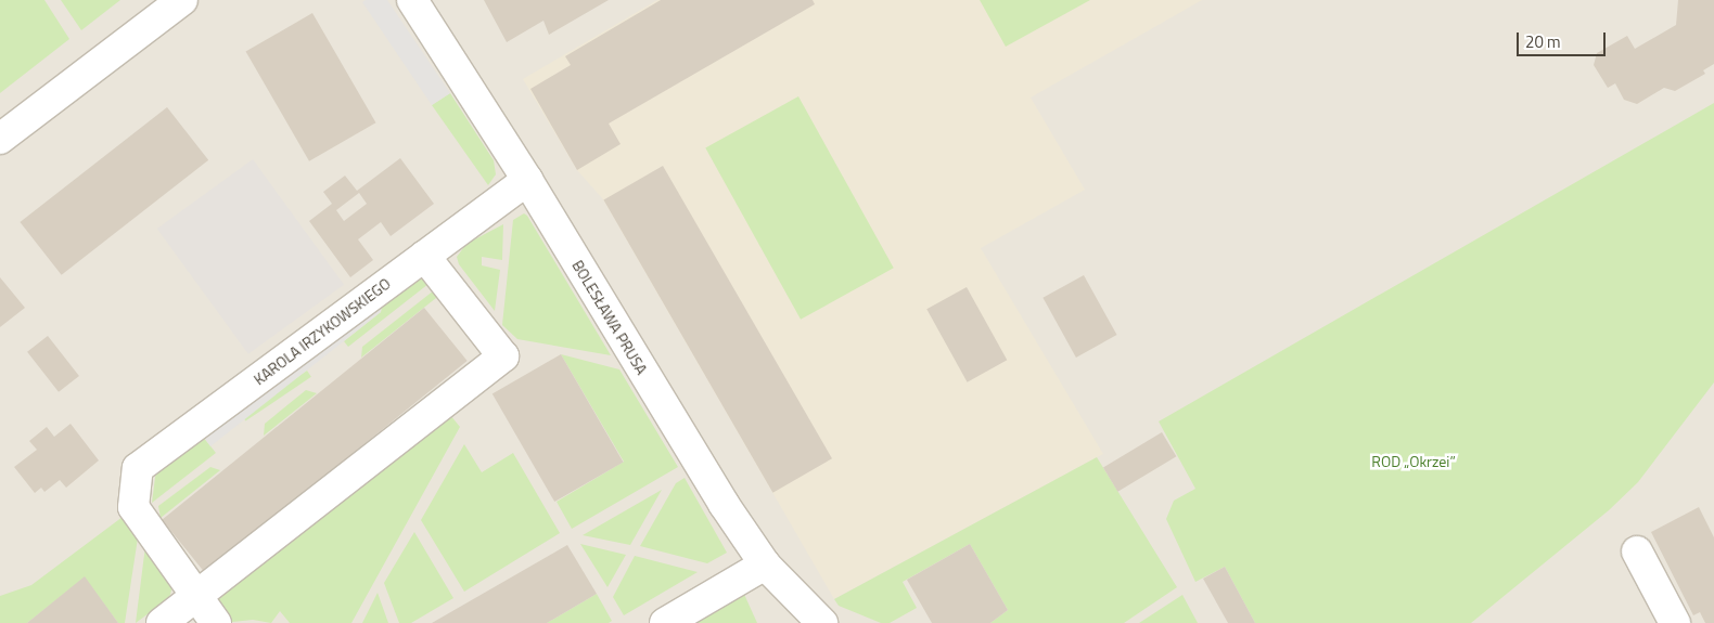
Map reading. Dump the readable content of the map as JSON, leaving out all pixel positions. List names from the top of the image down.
{
  "streets": {
    "street": ["BOLESŁAWA PRUSA", "KAROLA IRZYKOWSKIEGO"]
  },
  "crossings": [
    ["BOLESŁAWA PRUSA", "KAROLA IRZYKOWSKIEGO"]
  ],
  "parks": ["ROD „Okrzei”"],
  "scale_bar": "20 m"
}
